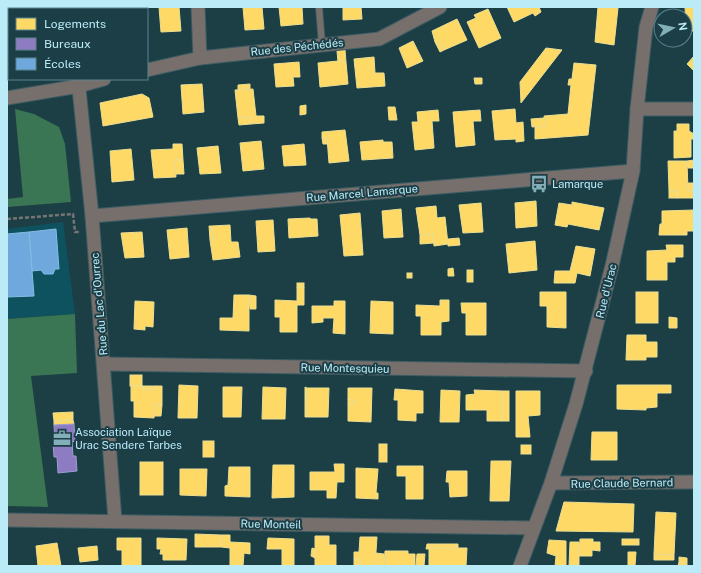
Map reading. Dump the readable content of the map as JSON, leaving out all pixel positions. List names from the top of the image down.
{
  "streets": {
    "street": [
      "Rue des Péchédés",
      "Rue Marcel Lamarque",
      "Rue d'Urac",
      "Rue du Lac d'Ourrec",
      "Rue Montesquieu",
      "Rue Claude Bernard",
      "Rue Monteil"
    ]
  },
  "crossings": [
    ["Rue Marcel Lamarque", "Rue d'Urac"],
    ["Rue Marcel Lamarque", "Rue du Lac d'Ourrec"],
    ["Rue d'Urac", "Rue Montesquieu"],
    ["Rue d'Urac", "Rue Claude Bernard"],
    ["Rue d'Urac", "Rue Monteil"],
    ["Rue du Lac d'Ourrec", "Rue Montesquieu"],
    ["Rue du Lac d'Ourrec", "Rue Monteil"]
  ],
  "places": {
    "bus stop": ["Lamarque"],
    "office": ["Association Laïque Urac Sendere Tarbes"]
  },
  "legend": ["Logements", "Bureaux", "Écoles"],
  "north": "right"
}
